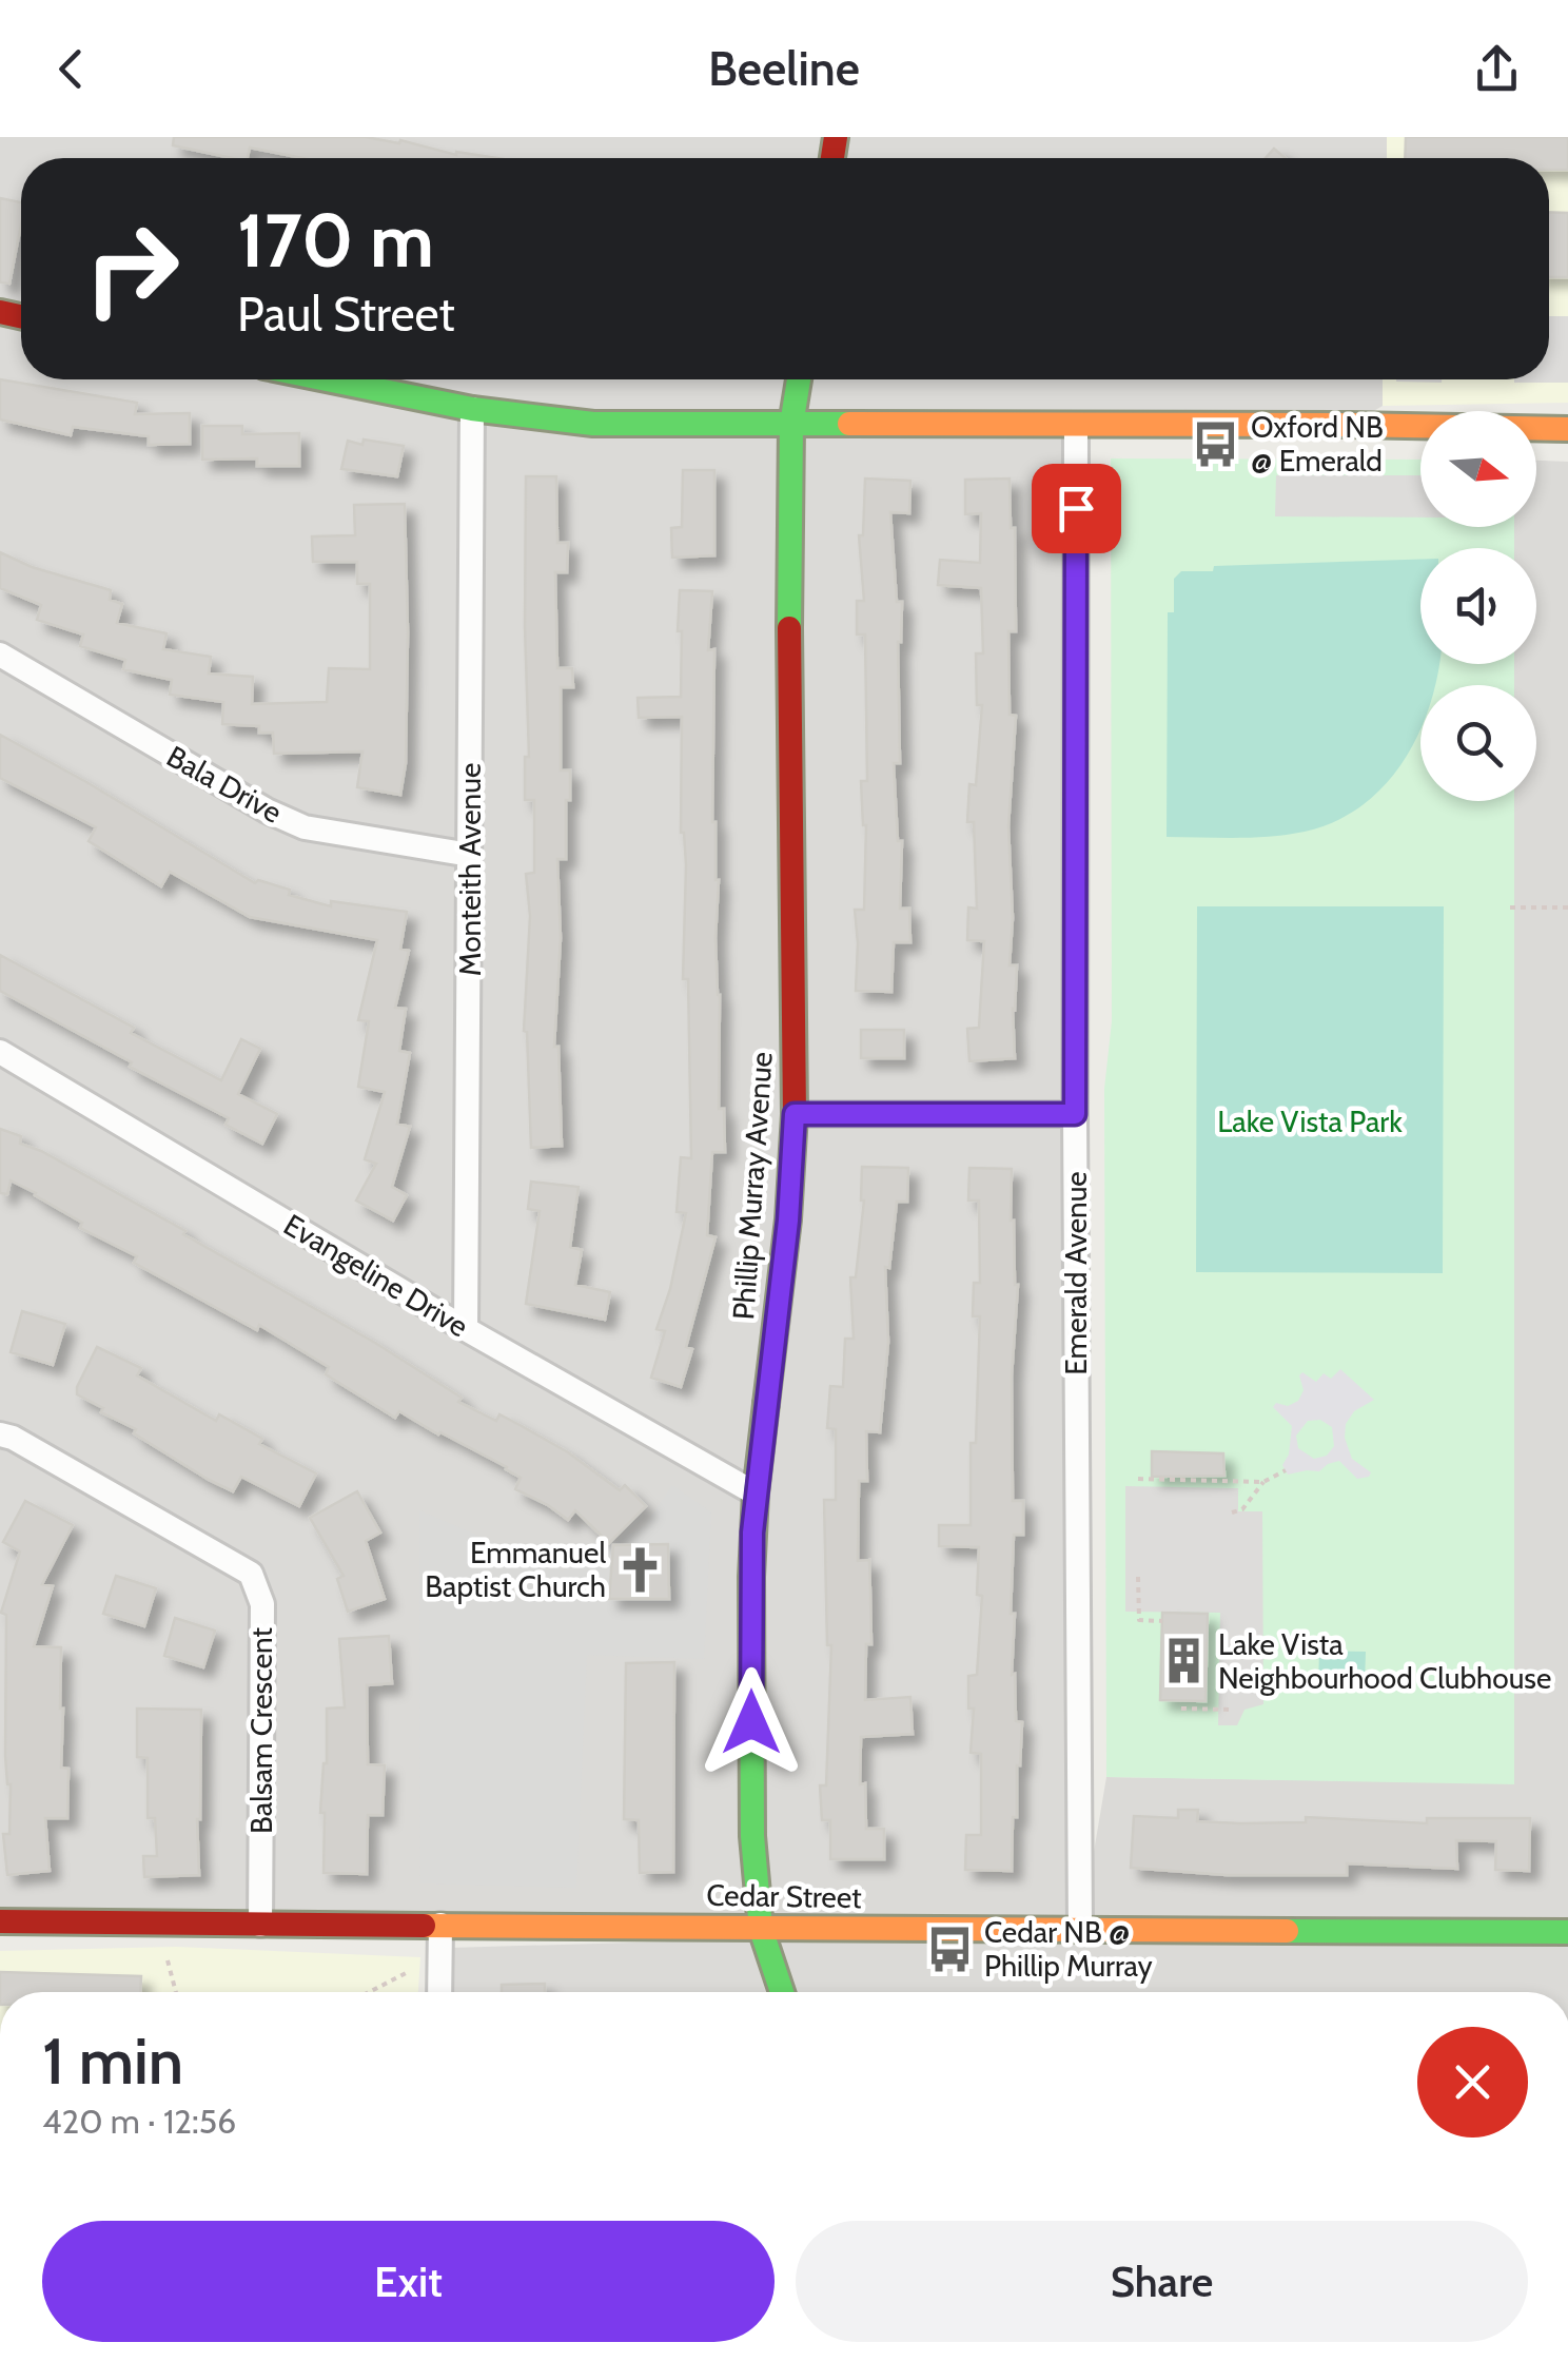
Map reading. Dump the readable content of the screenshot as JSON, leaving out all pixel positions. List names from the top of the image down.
{
  "streets": {
    "street": [
      "Bala Drive",
      "Monteith Avenue",
      "Phillip Murray Avenue",
      "Emerald Avenue",
      "Evangeline Drive",
      "Balsam Crescent",
      "Cedar Street"
    ]
  },
  "crossings": [
    ["Bala Drive", "Monteith Avenue"],
    ["Monteith Avenue", "Evangeline Drive"],
    ["Phillip Murray Avenue", "Evangeline Drive"],
    ["Phillip Murray Avenue", "Cedar Street"],
    ["Emerald Avenue", "Cedar Street"],
    ["Balsam Crescent", "Cedar Street"]
  ],
  "parks": ["Lake Vista Park"],
  "places": {
    "bus stop": ["Oxford NB @ Emerald", "Cedar NB @ Phillip Murray"],
    "church": ["Emmanuel Baptist Church"],
    "building": ["Lake Vista Neighbourhood Clubhouse"]
  },
  "north": "right",
  "page": {
    "header": "Beeline",
    "turn": ["170 m", "Paul Street"],
    "heading": ["1 min", "420 m · 12:56"],
    "buttons": ["Exit", "Share"]
  }
}
